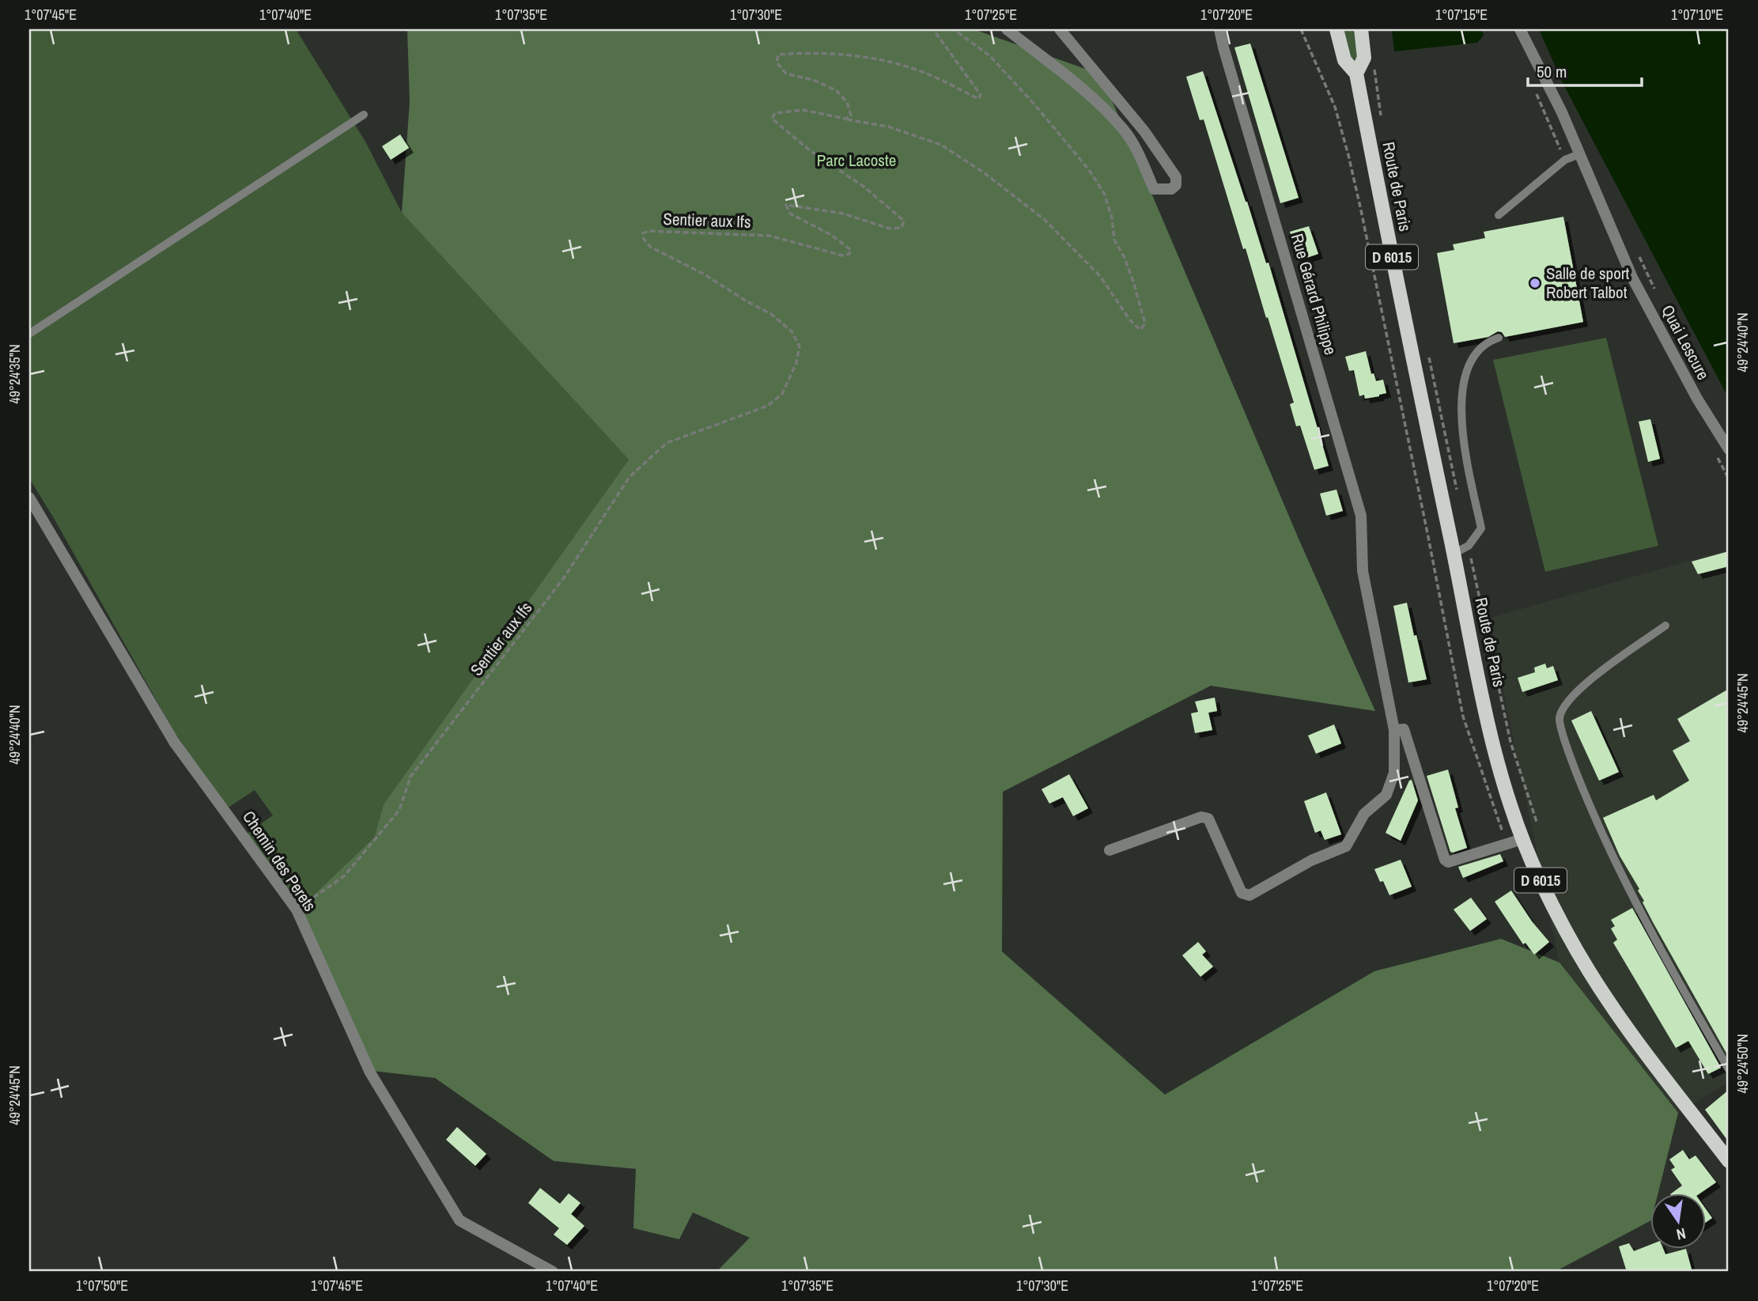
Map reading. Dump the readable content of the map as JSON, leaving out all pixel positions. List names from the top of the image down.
{
  "streets": {
    "main road": ["Route de Paris", "D 6015"],
    "street": ["Rue Gérard Philippe", "Quai Lescure", "Chemin des Perets"],
    "path": ["Sentier aux Ifs"]
  },
  "crossings": [
    ["Sentier aux Ifs", "Chemin des Perets"]
  ],
  "parks": ["Parc Lacoste"],
  "places": ["Salle de sport Robert Talbot"],
  "scale_bar": "50 m",
  "north": "bottom",
  "coordinates": [
    "1°07'45\"E",
    "1°07'40\"E",
    "1°07'35\"E",
    "1°07'30\"E",
    "1°07'25\"E",
    "1°07'20\"E",
    "1°07'15\"E",
    "1°07'10\"E",
    "49°24'40\"N",
    "49°24'35\"N",
    "49°24'45\"N",
    "49°24'50\"N",
    "1°07'50\"E"
  ]
}
